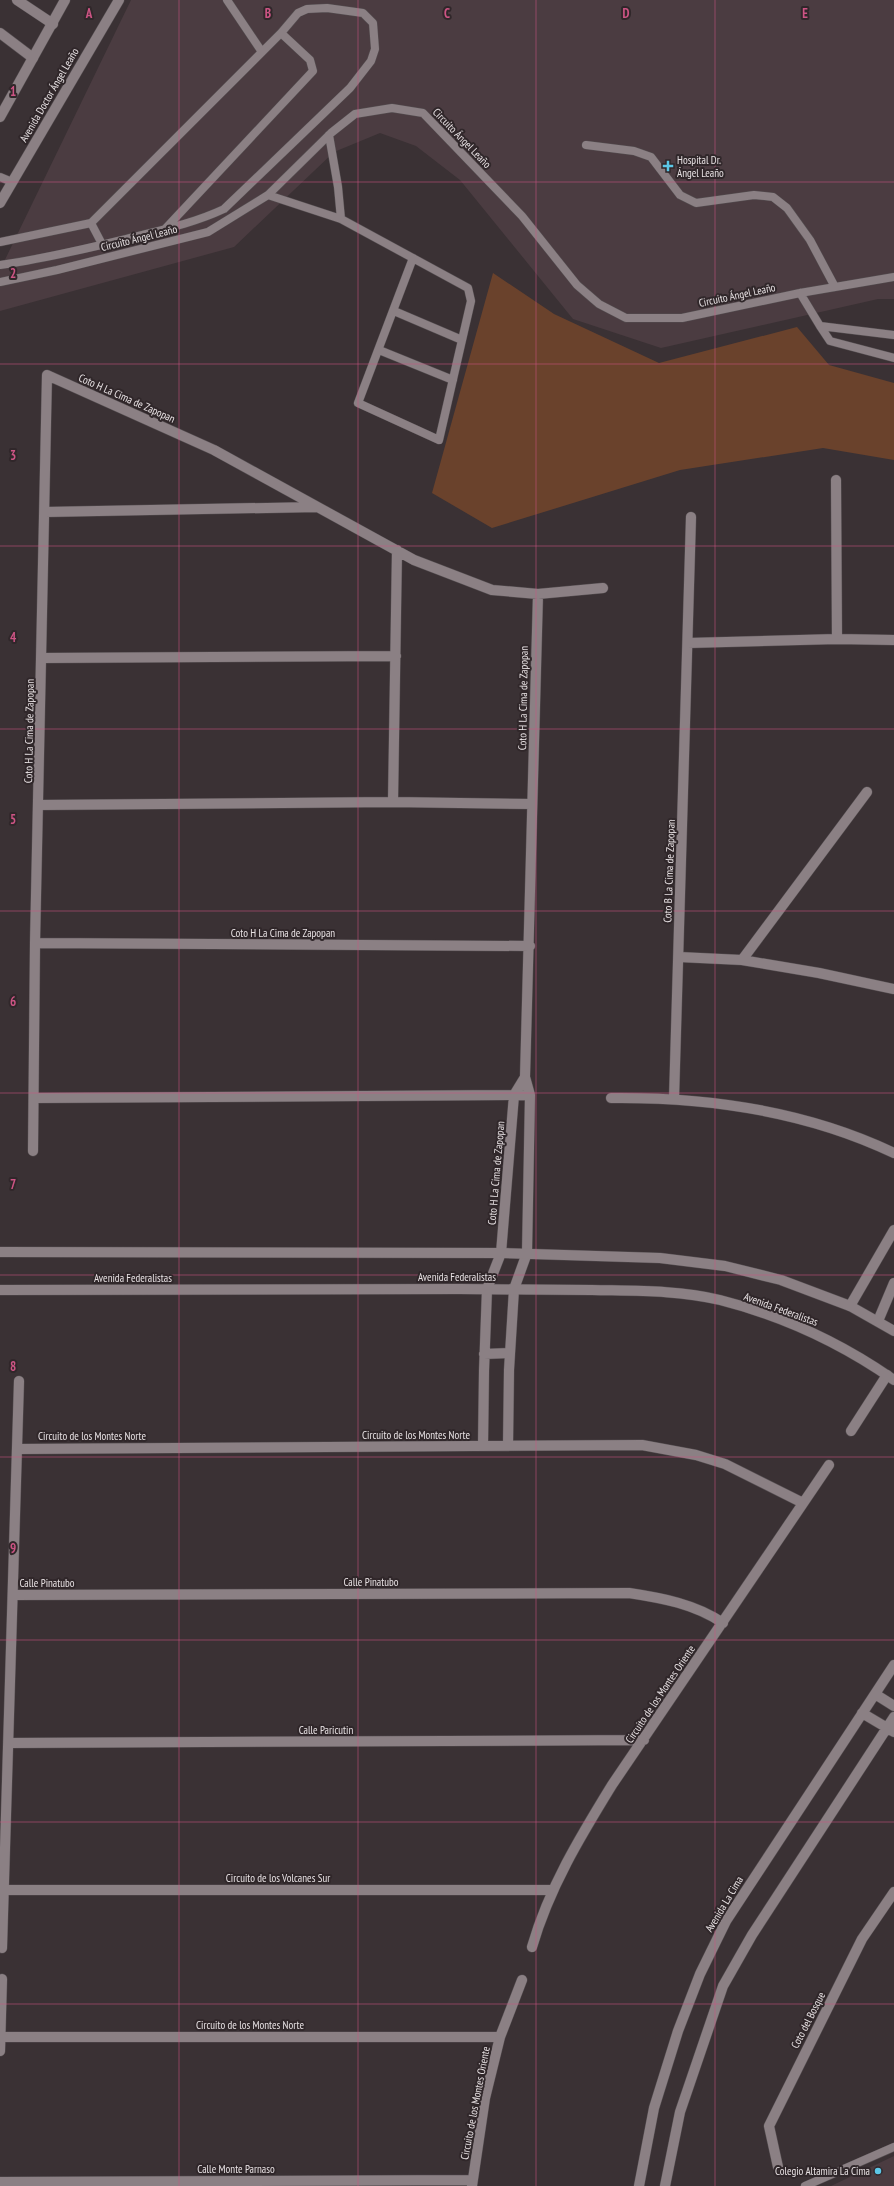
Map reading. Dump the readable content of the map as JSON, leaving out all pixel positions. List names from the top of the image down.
{
  "streets": {
    "street": [
      "Avenida Doctor Ángel Leaño",
      "Coto H La Cima de Zapopan",
      "Coto B La Cima de Zapopan",
      "Avenida Federalistas",
      "Circuito de los Montes Norte",
      "Calle Pinatubo",
      "Circuito de los Montes Oriente",
      "Calle Paricutin",
      "Circuito de los Volcanes Sur",
      "Avenida La Cima",
      "Coto del Bosque",
      "Calle Monte Parnaso"
    ],
    "lane": ["Circuito Ángel Leaño"]
  },
  "crossings": [
    ["Coto H La Cima de Zapopan", "Avenida Federalistas"],
    ["Coto H La Cima de Zapopan", "Circuito de los Montes Norte"],
    ["Circuito de los Montes Norte", "Circuito de los Montes Oriente"],
    ["Calle Pinatubo", "Circuito de los Montes Oriente"],
    ["Circuito de los Montes Oriente", "Calle Paricutin"],
    ["Circuito de los Montes Oriente", "Circuito de los Volcanes Sur"],
    ["Circuito de los Montes Oriente", "Calle Monte Parnaso"]
  ],
  "places": {
    "health": ["Hospital Dr. Ángel Leaño"],
    "other": ["Colegio Altamira La Cima"]
  },
  "grid": {
    "columns": [
      "A",
      "B",
      "C",
      "D",
      "E"
    ],
    "rows": [
      "1",
      "2",
      "3",
      "4",
      "5",
      "6",
      "7",
      "8",
      "9"
    ]
  }
}
